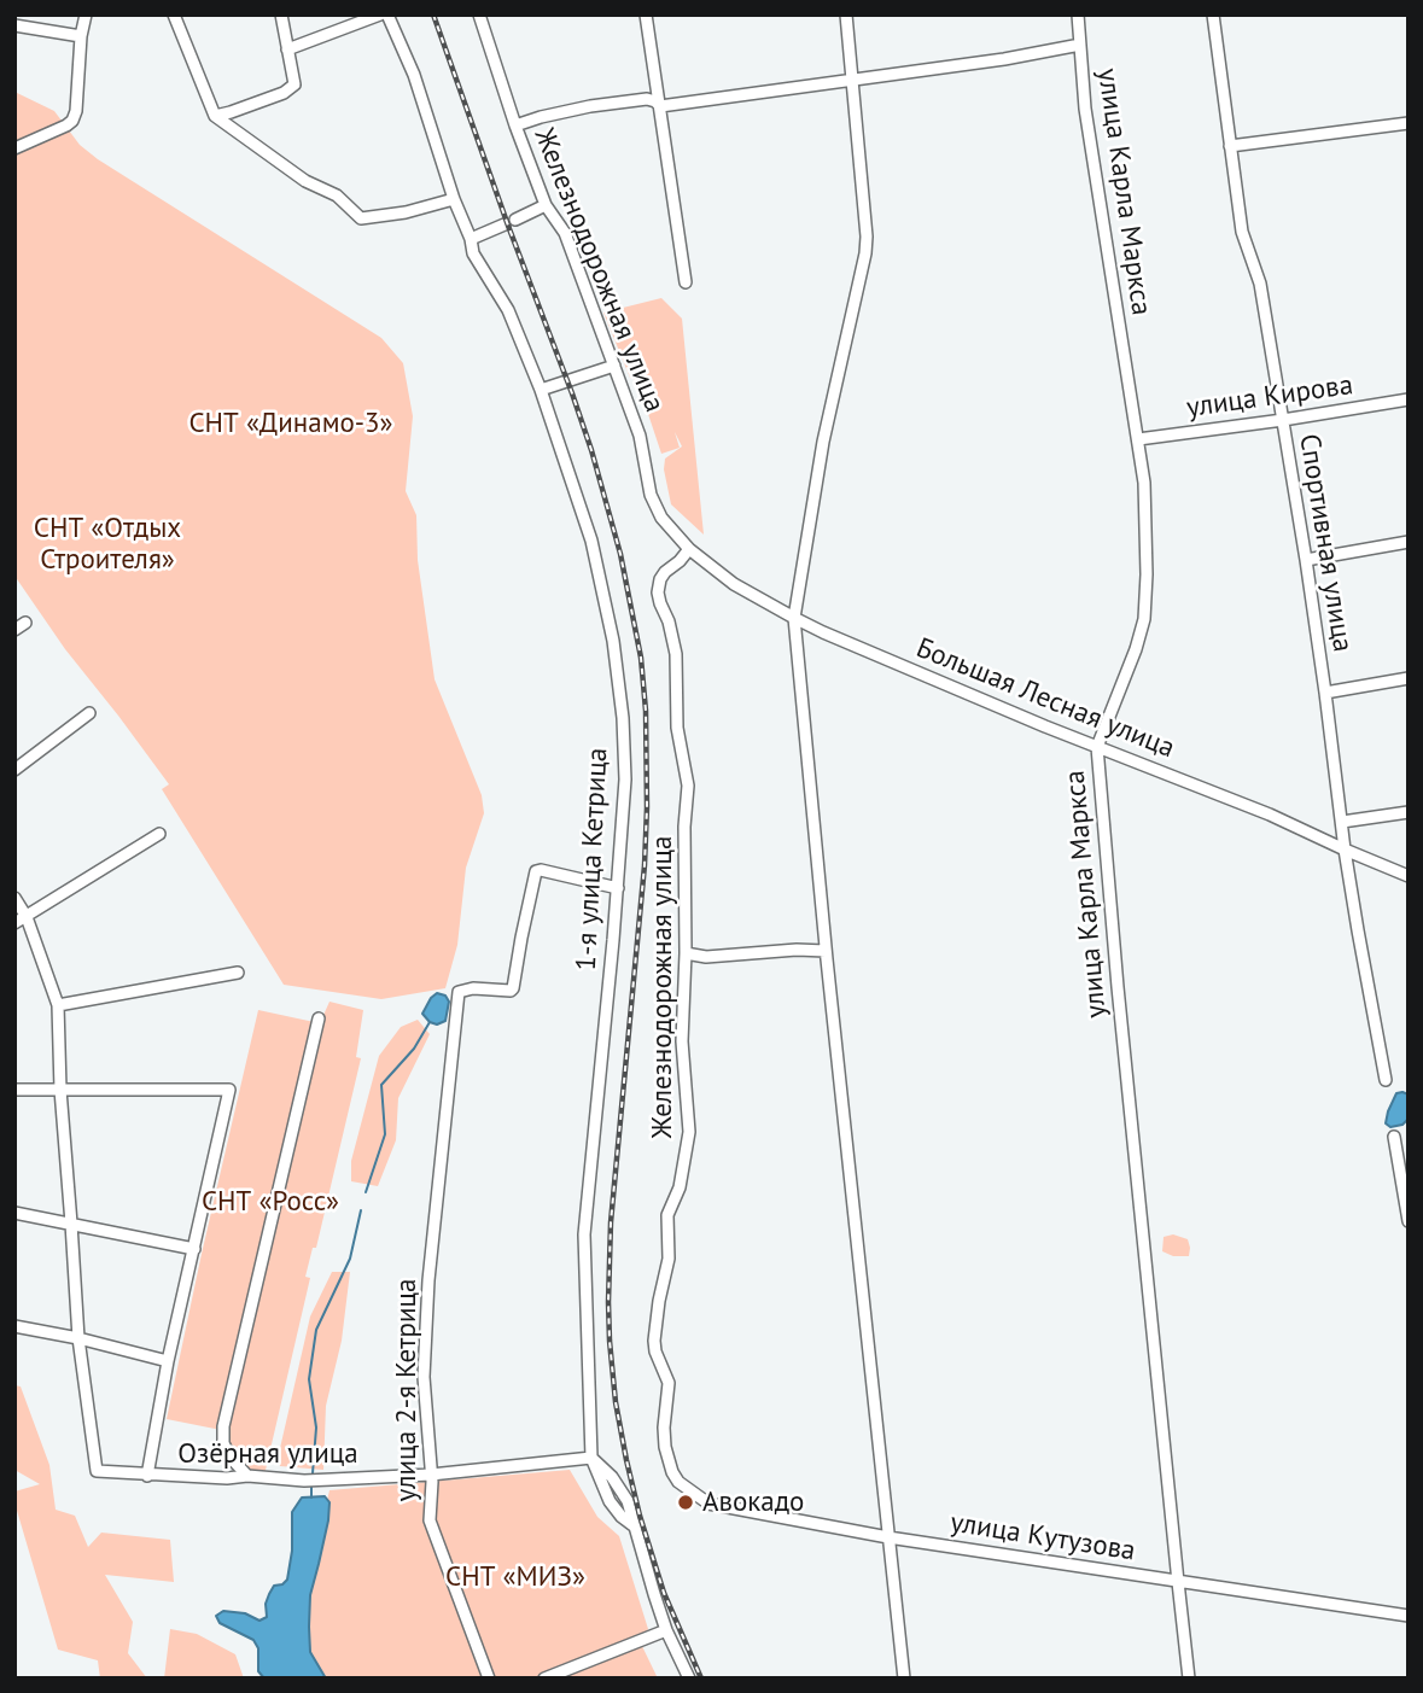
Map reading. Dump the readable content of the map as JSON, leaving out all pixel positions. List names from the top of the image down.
{
  "streets": {
    "street": [
      "улица Карла Маркса",
      "Железнодорожная улица",
      "улица Кирова",
      "Спортивная улица",
      "Большая Лесная улица",
      "1-я улица Кетрица",
      "улица 2-я Кетрица",
      "Озёрная улица",
      "улица Кутузова"
    ]
  },
  "crossings": [
    ["улица Карла Маркса", "улица Кирова"],
    ["улица Карла Маркса", "Большая Лесная улица"],
    ["улица Карла Маркса", "улица Кутузова"],
    ["Железнодорожная улица", "Большая Лесная улица"],
    ["Железнодорожная улица", "улица Кутузова"],
    ["улица Кирова", "Спортивная улица"],
    ["Спортивная улица", "Большая Лесная улица"],
    ["1-я улица Кетрица", "улица 2-я Кетрица"],
    ["1-я улица Кетрица", "Озёрная улица"],
    ["улица 2-я Кетрица", "Озёрная улица"]
  ],
  "parks": [
    "СНТ «Динамо-3»",
    "СНТ «Отдых Строителя»",
    "СНТ «Росс»",
    "СНТ «МИЗ»"
  ],
  "places": ["Авокадо"]
}
